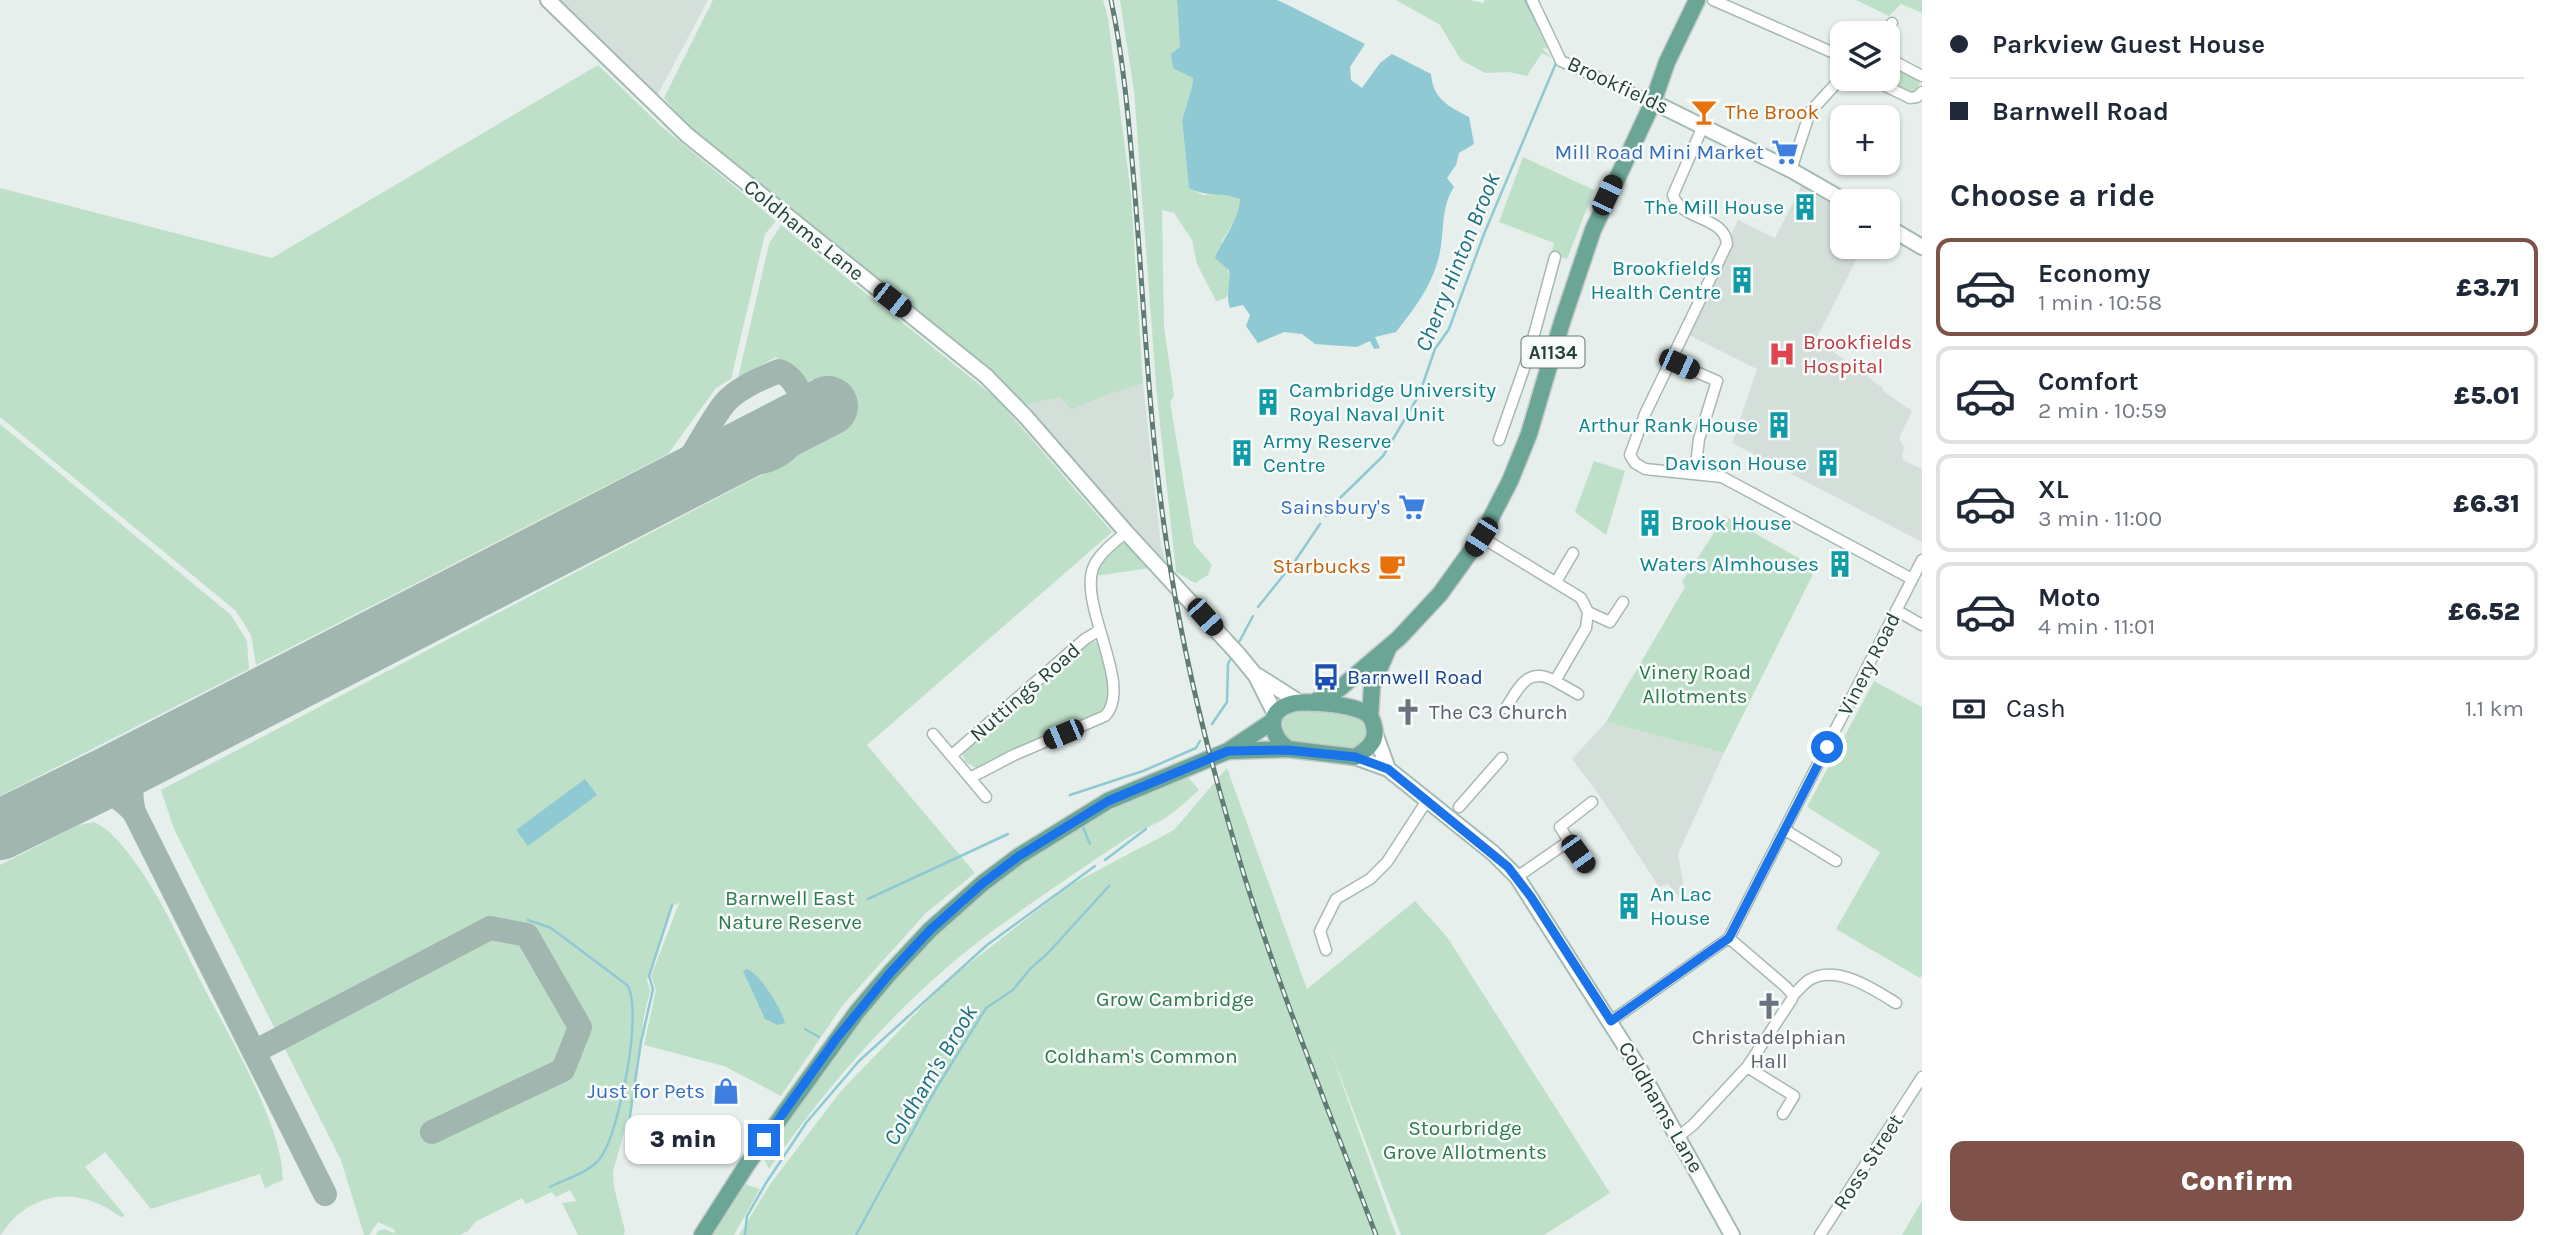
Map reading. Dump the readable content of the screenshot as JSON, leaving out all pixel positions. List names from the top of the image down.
{
  "streets": {
    "main road": ["A1134"],
    "street": [
      "Brookfields",
      "Coldhams Lane",
      "Vinery Road",
      "Nuttings Road",
      "Ross Street"
    ]
  },
  "crossings": [
    ["Brookfields", "A1134"],
    ["Coldhams Lane", "A1134"],
    ["Coldhams Lane", "Nuttings Road"]
  ],
  "water": ["Cherry Hinton Brook", "Coldham's Brook"],
  "parks": [
    "Vinery Road Allotments",
    "Barnwell East Nature Reserve",
    "Grow Cambridge",
    "Coldham's Common",
    "Stourbridge Grove Allotments"
  ],
  "places": {
    "bar": ["The Brook"],
    "supermarket": ["Mill Road Mini Market", "Sainsbury's"],
    "building": [
      "The Mill House",
      "Brookfields Health Centre",
      "Cambridge University Royal Naval Unit",
      "Arthur Rank House",
      "Army Reserve Centre",
      "Davison House",
      "Brook House",
      "Waters Almhouses",
      "An Lac House"
    ],
    "hospital": ["Brookfields Hospital"],
    "cafe": ["Starbucks"],
    "bus stop": ["Barnwell Road"],
    "church": ["The C3 Church", "Christadelphian Hall"],
    "shop": ["Just for Pets"]
  },
  "page": {
    "banner": ["Parkview Guest House", "Barnwell Road"],
    "map_buttons": ["+", "−"],
    "heading": "Choose a ride",
    "list": [
      {
        "name": "Economy",
        "note": "1 min · 10:58",
        "value": "£3.71"
      },
      {
        "name": "Comfort",
        "note": "2 min · 10:59",
        "value": "£5.01"
      },
      {
        "name": "XL",
        "note": "3 min · 11:00",
        "value": "£6.31"
      },
      {
        "name": "Moto",
        "note": "4 min · 11:01",
        "value": "£6.52"
      }
    ],
    "pay": ["Cash", "1.1 km"],
    "bubble": "3 min",
    "buttons": "Confirm"
  }
}
